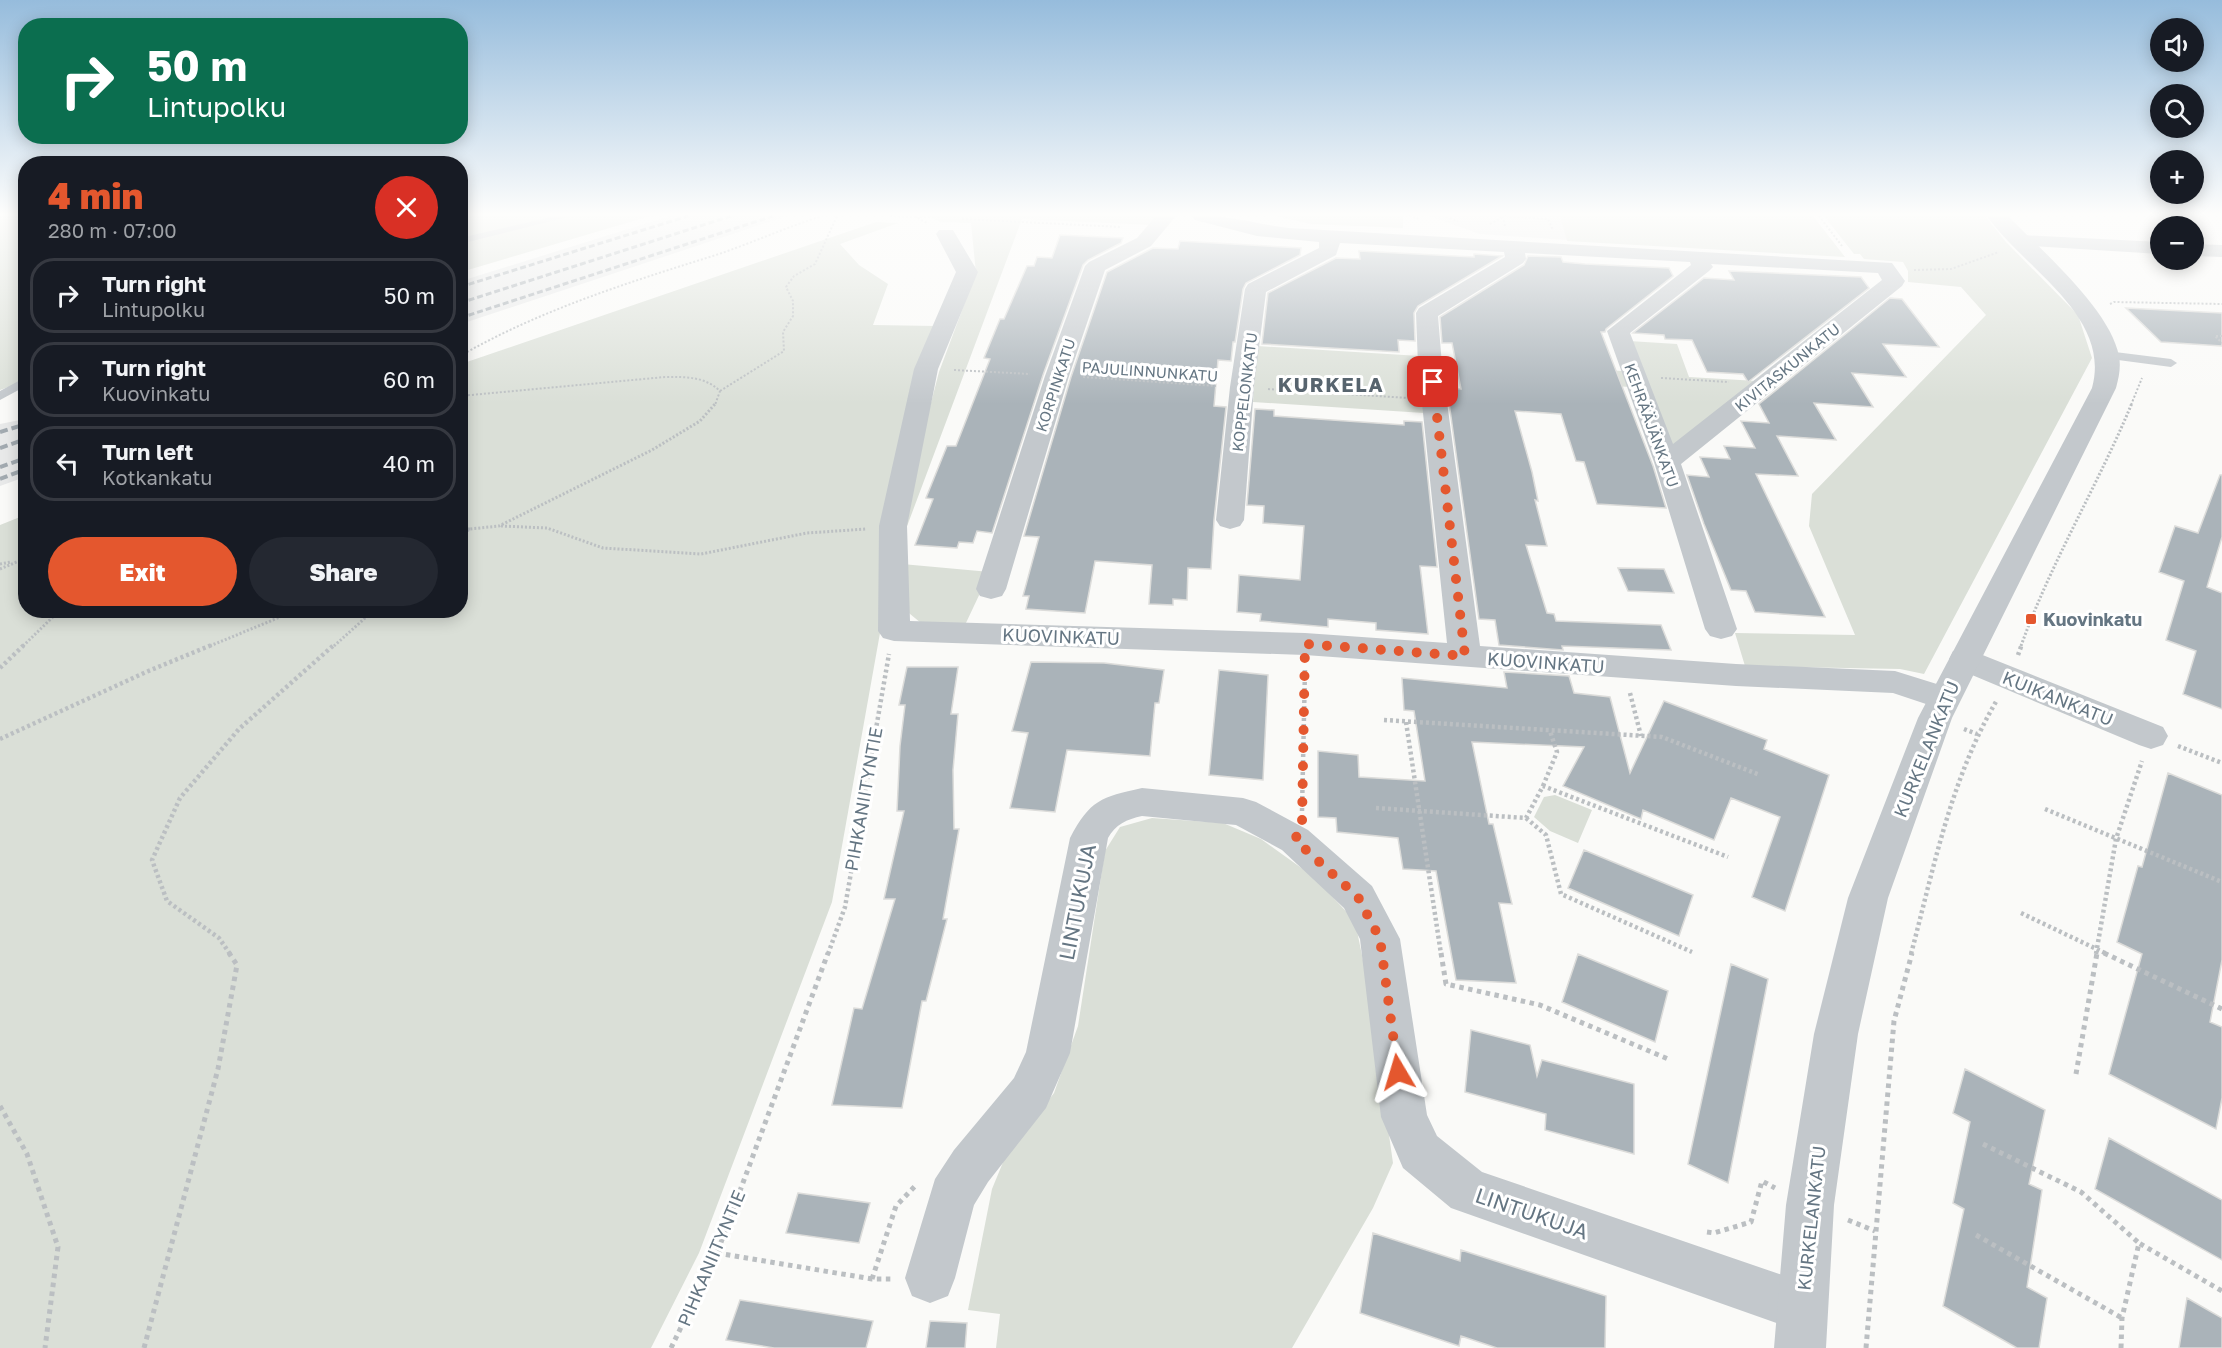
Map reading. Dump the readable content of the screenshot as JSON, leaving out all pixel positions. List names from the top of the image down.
{
  "streets": {
    "street": [
      "KIVITASKUNKATU",
      "KORPINKATU",
      "KOPPELONKATU",
      "KEHRÄÄJÄNKATU",
      "KUOVINKATU",
      "KUIKANKATU",
      "KURKELANKATU",
      "LINTUKUJA"
    ],
    "path": ["PAJULINNUNKATU", "PIHKANIITYNTIE"]
  },
  "crossings": [
    ["KIVITASKUNKATU", "KEHRÄÄJÄNKATU"],
    ["PAJULINNUNKATU", "KORPINKATU"],
    ["PAJULINNUNKATU", "KOPPELONKATU"],
    ["KUOVINKATU", "KURKELANKATU"],
    ["KUOVINKATU", "PIHKANIITYNTIE"],
    ["KUIKANKATU", "KURKELANKATU"],
    ["KURKELANKATU", "LINTUKUJA"]
  ],
  "districts": ["KURKELA"],
  "places": {
    "transit": ["Kuovinkatu"]
  },
  "page": {
    "map_buttons": ["+", "−"],
    "turn": ["50 m", "Lintupolku"],
    "heading": ["4 min", "280 m · 07:00"],
    "list": [
      {
        "name": "Turn right",
        "note": "Lintupolku",
        "value": "50 m"
      },
      {
        "name": "Turn right",
        "note": "Kuovinkatu",
        "value": "60 m"
      },
      {
        "name": "Turn left",
        "note": "Kotkankatu",
        "value": "40 m"
      }
    ],
    "buttons": ["Exit", "Share"]
  }
}
